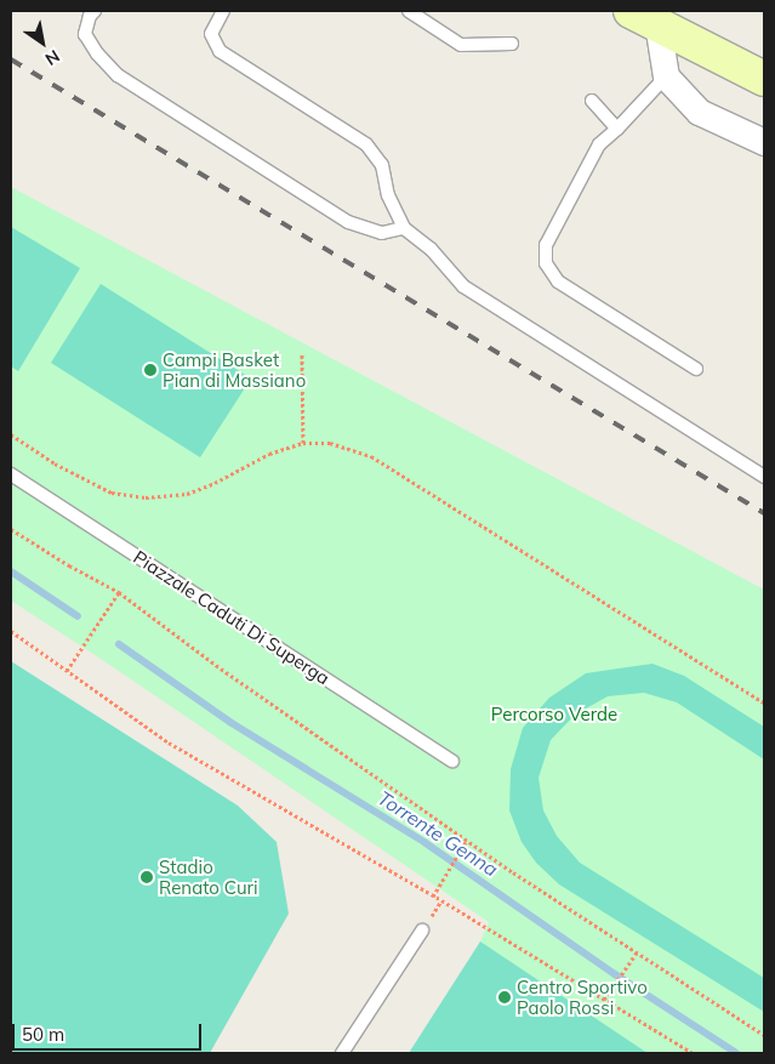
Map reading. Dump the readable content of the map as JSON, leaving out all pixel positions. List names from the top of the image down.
{
  "streets": {
    "lane": ["Piazzale Caduti Di Superga"]
  },
  "water": ["Torrente Genna"],
  "parks": ["Percorso Verde"],
  "places": ["Campi Basket Pian di Massiano", "Stadio Renato Curi", "Centro Sportivo Paolo Rossi"],
  "scale_bar": "50 m",
  "north": "bottom right"
}
